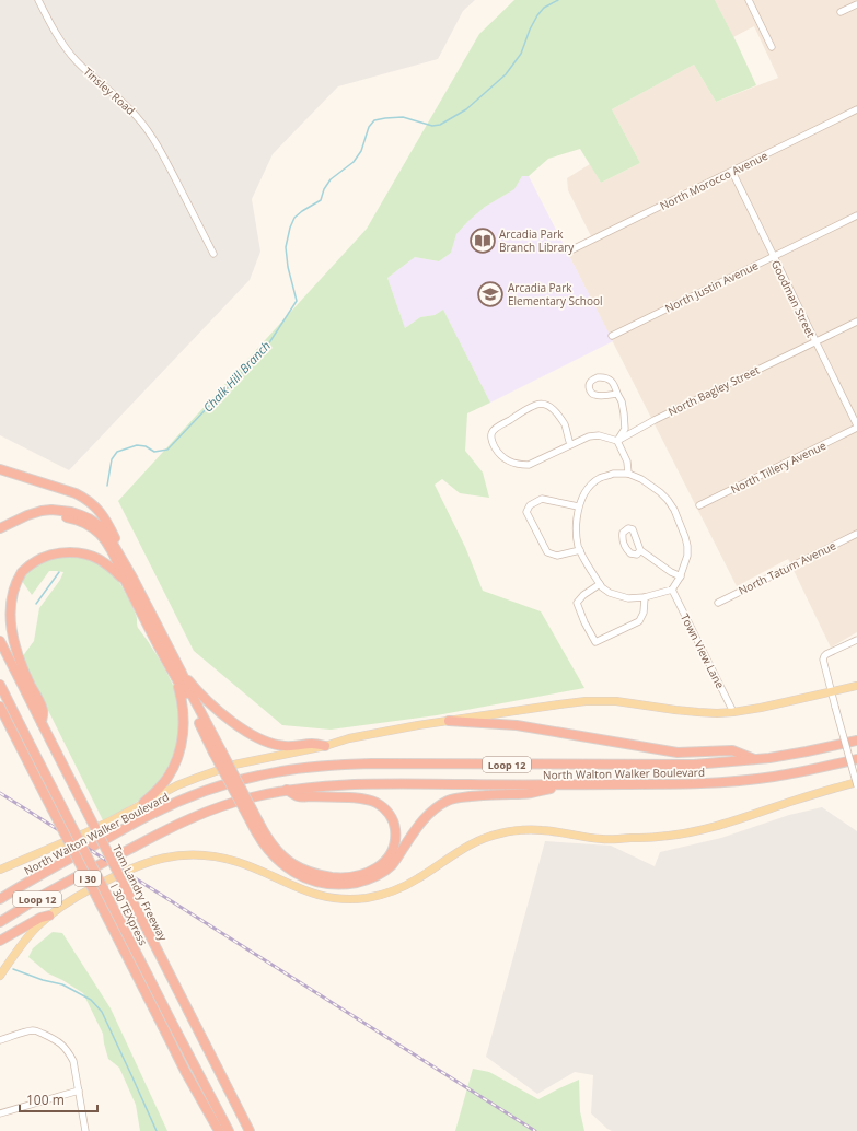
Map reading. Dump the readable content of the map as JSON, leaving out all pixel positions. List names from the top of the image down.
{
  "streets": {
    "highway": [
      "Loop 12",
      "North Walton Walker Boulevard",
      "I 30",
      "Tom Landry Freeway",
      "I 30 TEXpress"
    ],
    "street": [
      "Tinsley Road",
      "North Morocco Avenue",
      "North Justin Avenue",
      "Goodman Street",
      "North Bagley Street",
      "North Tillery Avenue",
      "North Tatum Avenue",
      "Town View Lane"
    ]
  },
  "crossings": [
    ["North Morocco Avenue", "Goodman Street"],
    ["North Justin Avenue", "Goodman Street"],
    ["Goodman Street", "North Bagley Street"],
    ["Goodman Street", "North Tillery Avenue"]
  ],
  "water": ["Chalk Hill Branch"],
  "places": {
    "library": ["Arcadia Park Branch Library"],
    "school or university": ["Arcadia Park Elementary School"]
  },
  "scale_bar": "100 m"
}
